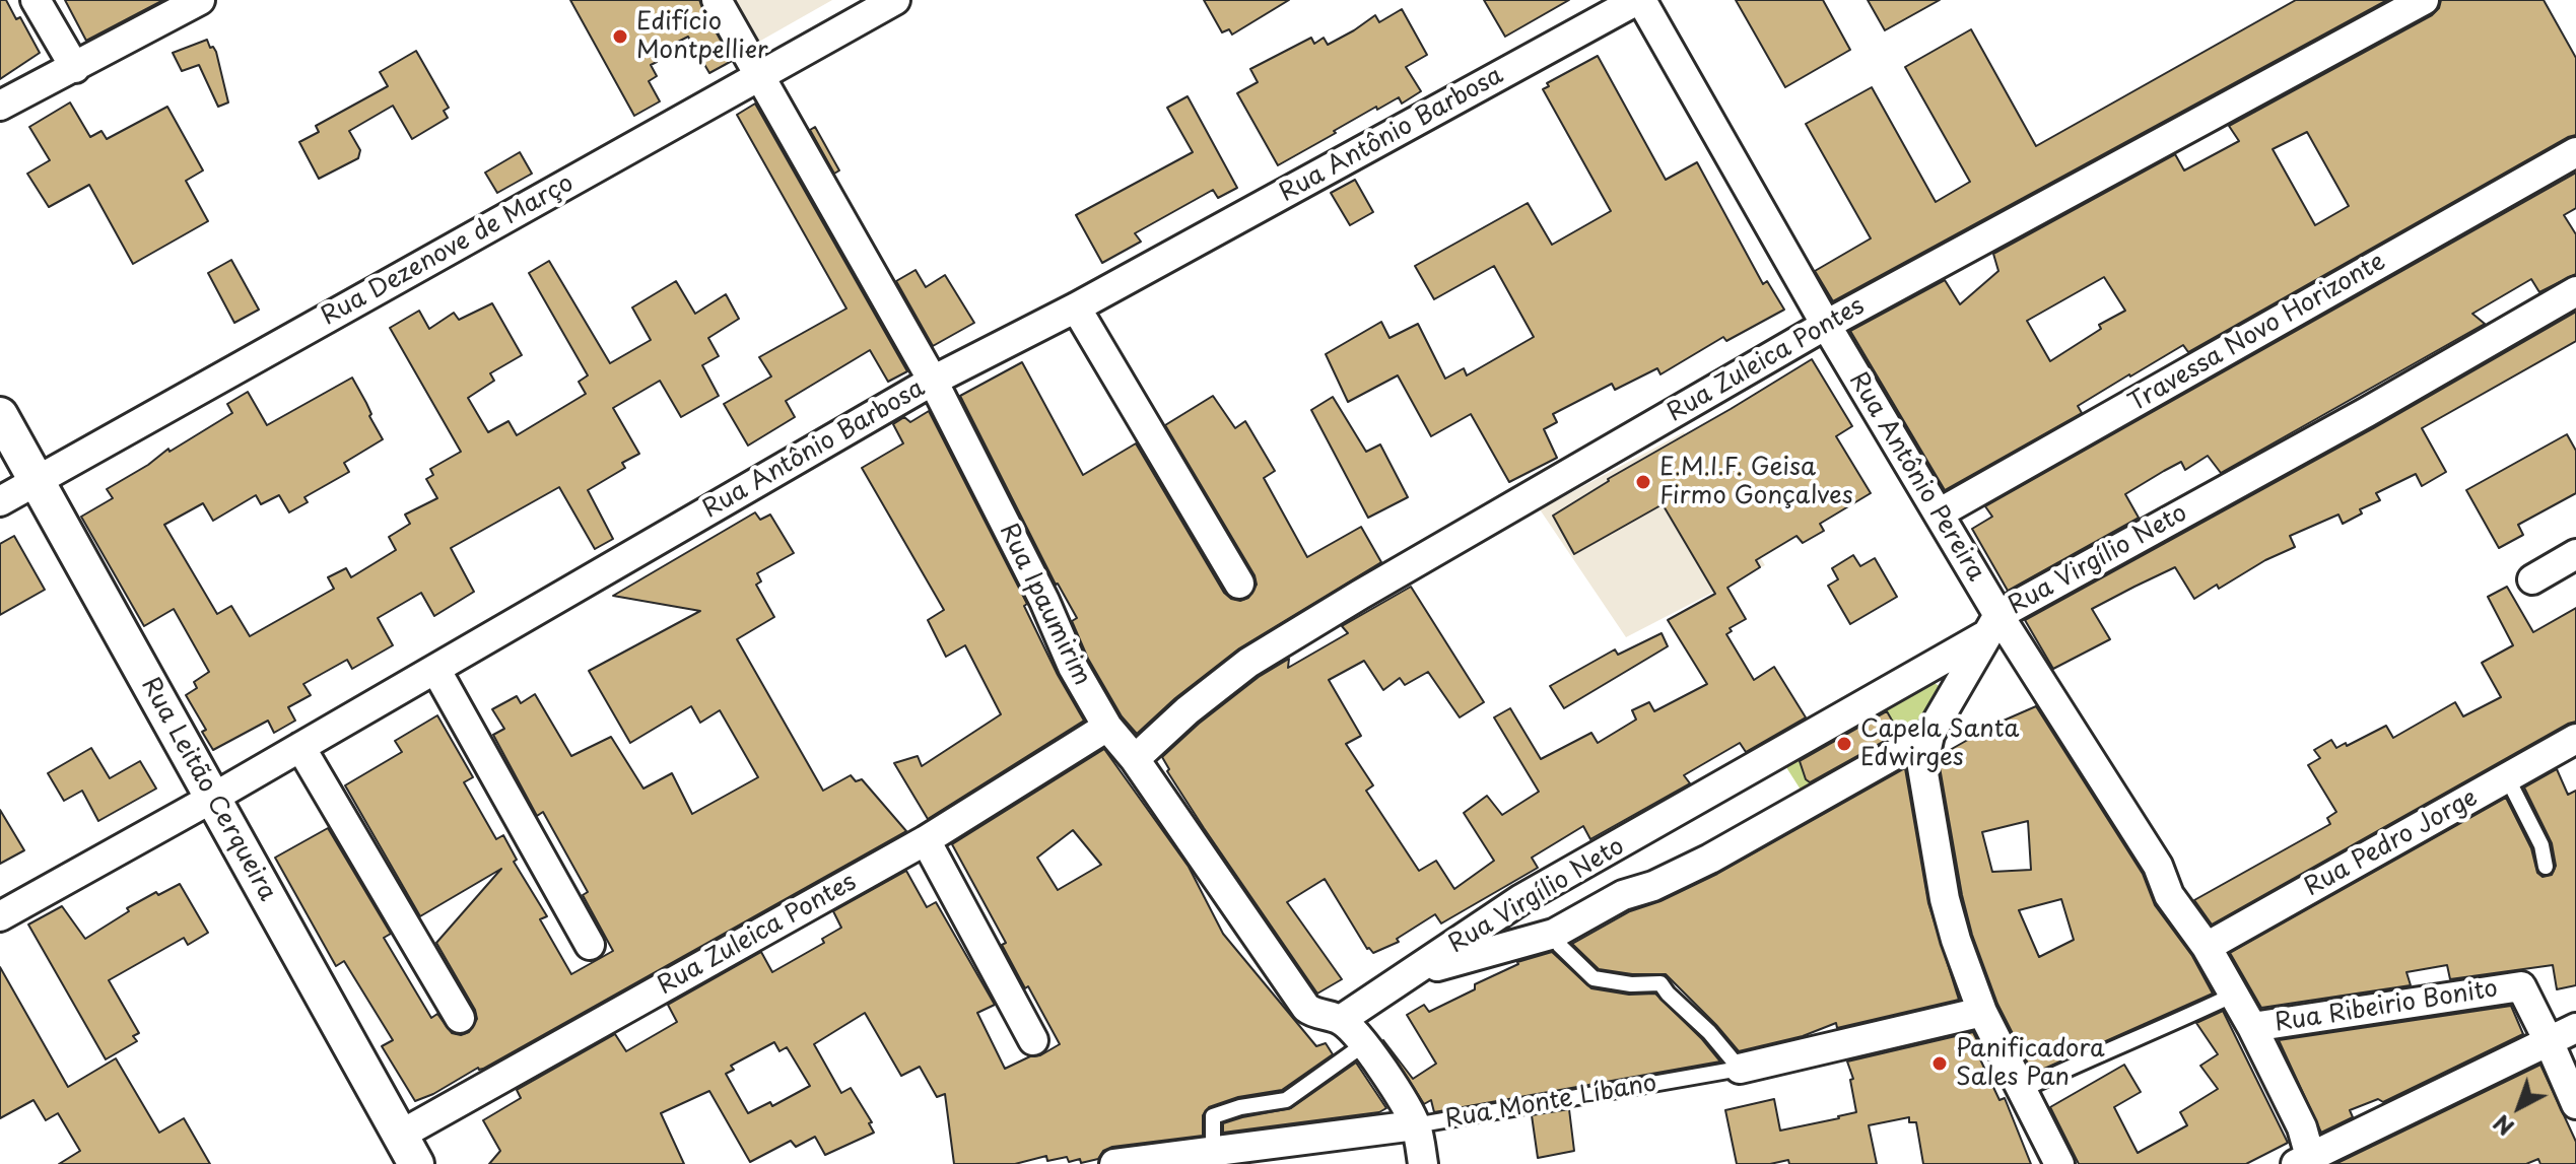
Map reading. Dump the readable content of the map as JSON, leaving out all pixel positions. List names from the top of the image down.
{
  "streets": {
    "street": [
      "Rua Antônio Barbosa",
      "Rua Dezenove de Março",
      "Travessa Novo Horizonte",
      "Rua Zuleica Pontes",
      "Rua Antônio Pereira",
      "Rua Virgílio Neto",
      "Rua Ipaumirim",
      "Rua Leitão Cerqueira",
      "Rua Pedro Jorge",
      "Rua Ribeirio Bonito",
      "Rua Monte Líbano"
    ]
  },
  "crossings": [
    ["Rua Antônio Barbosa", "Rua Antônio Pereira"],
    ["Rua Antônio Barbosa", "Rua Ipaumirim"],
    ["Rua Antônio Barbosa", "Rua Leitão Cerqueira"],
    ["Rua Dezenove de Março", "Rua Ipaumirim"],
    ["Rua Dezenove de Março", "Rua Leitão Cerqueira"],
    ["Travessa Novo Horizonte", "Rua Antônio Pereira"],
    ["Rua Zuleica Pontes", "Rua Antônio Pereira"],
    ["Rua Zuleica Pontes", "Rua Ipaumirim"],
    ["Rua Zuleica Pontes", "Rua Leitão Cerqueira"],
    ["Rua Antônio Pereira", "Rua Virgílio Neto"],
    ["Rua Antônio Pereira", "Rua Pedro Jorge"],
    ["Rua Antônio Pereira", "Rua Ribeirio Bonito"],
    ["Rua Virgílio Neto", "Rua Ipaumirim"],
    ["Rua Ipaumirim", "Rua Monte Líbano"]
  ],
  "places": [
    "Edifício Montpellier",
    "E.M.I.F. Geisa Firmo Gonçalves",
    "Capela Santa Edwirges",
    "Panificadora Sales Pan"
  ],
  "north": "bottom left"
}
